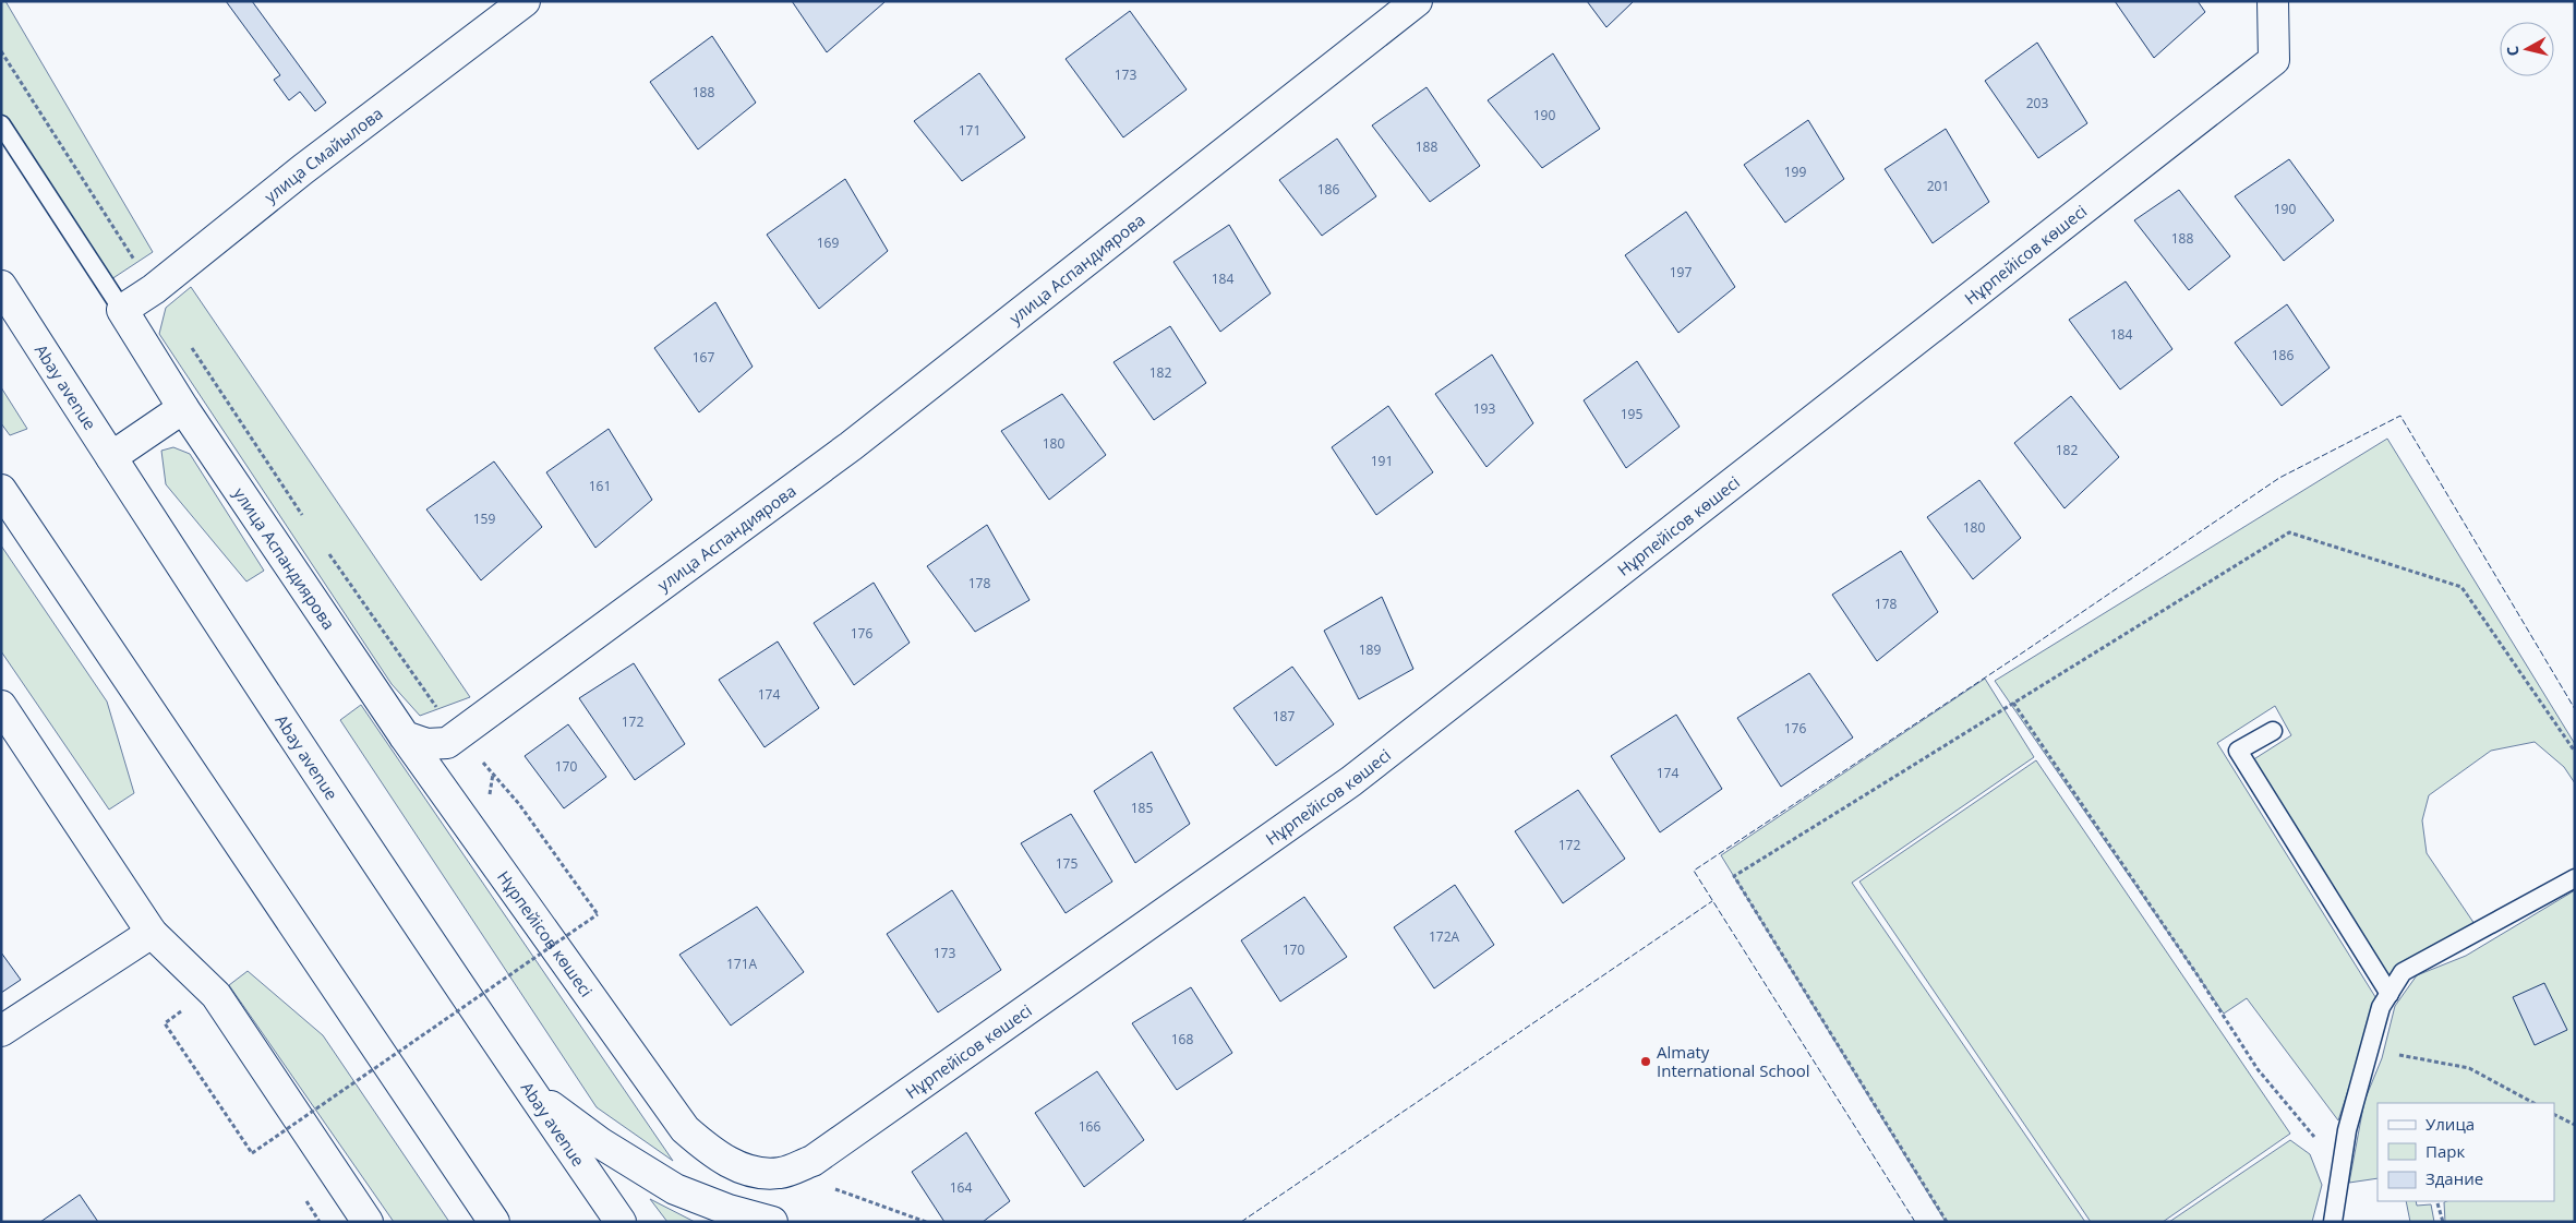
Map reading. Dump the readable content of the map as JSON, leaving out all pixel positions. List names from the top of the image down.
{
  "streets": {
    "street": [
      "улица Смайылова",
      "Нұрпейісов көшесі",
      "улица Аспандиярова",
      "Abay avenue"
    ]
  },
  "crossings": [
    ["улица Смайылова", "улица Аспандиярова"],
    ["Нұрпейісов көшесі", "улица Аспандиярова"]
  ],
  "places": ["Almaty International School"],
  "house_numbers": [
    "173",
    "188",
    "203",
    "190",
    "171",
    "188",
    "199",
    "201",
    "186",
    "190",
    "188",
    "169",
    "197",
    "184",
    "184",
    "186",
    "167",
    "182",
    "193",
    "195",
    "180",
    "182",
    "191",
    "161",
    "159",
    "180",
    "178",
    "178",
    "176",
    "189",
    "174",
    "187",
    "172",
    "176",
    "170",
    "174",
    "185",
    "172",
    "175",
    "172А",
    "170",
    "173",
    "171А",
    "168",
    "166",
    "164"
  ],
  "legend": ["Улица", "Парк", "Здание"],
  "north": "left"
}
